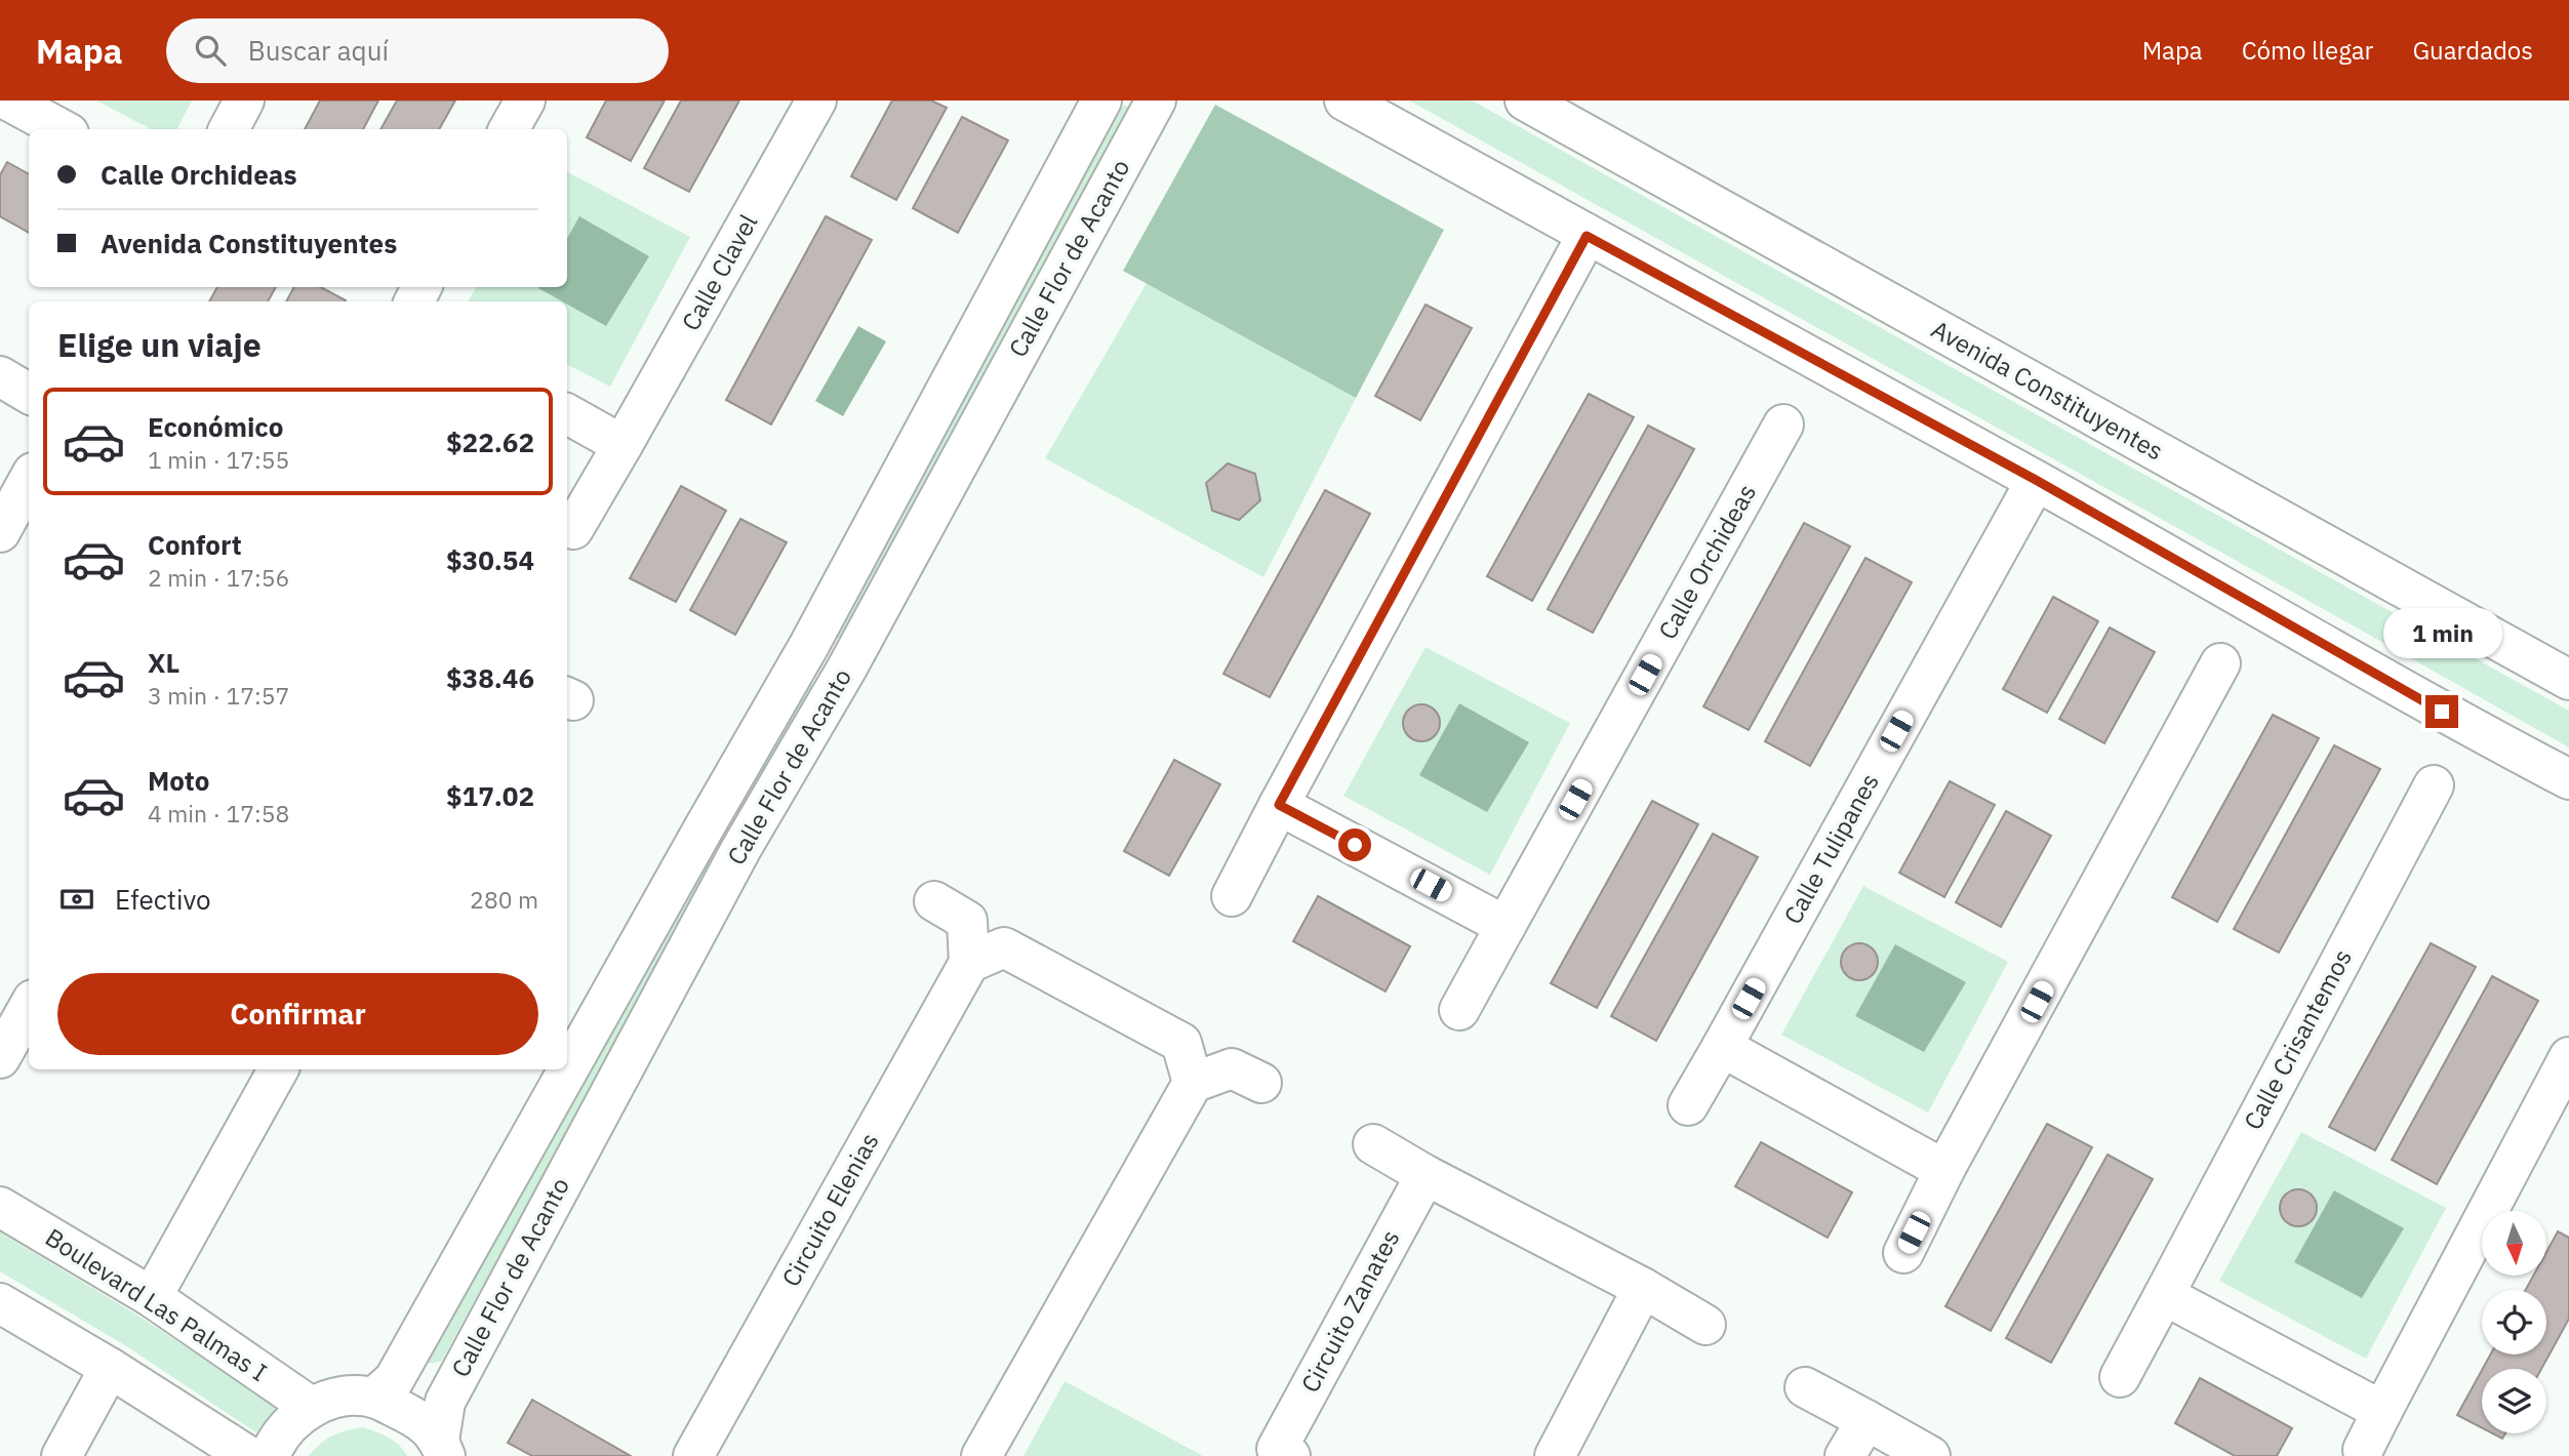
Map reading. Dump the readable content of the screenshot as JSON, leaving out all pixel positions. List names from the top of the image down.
{
  "streets": {
    "street": [
      "Calle Flor de Acanto",
      "Calle Clavel",
      "Avenida Constituyentes",
      "Calle Orchideas",
      "Calle Tulipanes",
      "Calle Crisantemos",
      "Circuito Elenias",
      "Boulevard Las Palmas I",
      "Circuito Zanates"
    ]
  },
  "north": "bottom",
  "page": {
    "header": "Mapa",
    "search": "Buscar aquí",
    "nav": ["Mapa", "Cómo llegar", "Guardados"],
    "banner": ["Calle Orchideas", "Avenida Constituyentes"],
    "heading": "Elige un viaje",
    "list": [
      {
        "name": "Económico",
        "note": "1 min · 17:55",
        "value": "$22.62"
      },
      {
        "name": "Confort",
        "note": "2 min · 17:56",
        "value": "$30.54"
      },
      {
        "name": "XL",
        "note": "3 min · 17:57",
        "value": "$38.46"
      },
      {
        "name": "Moto",
        "note": "4 min · 17:58",
        "value": "$17.02"
      }
    ],
    "bubble": "1 min",
    "pay": ["Efectivo", "280 m"],
    "buttons": "Confirmar"
  }
}
